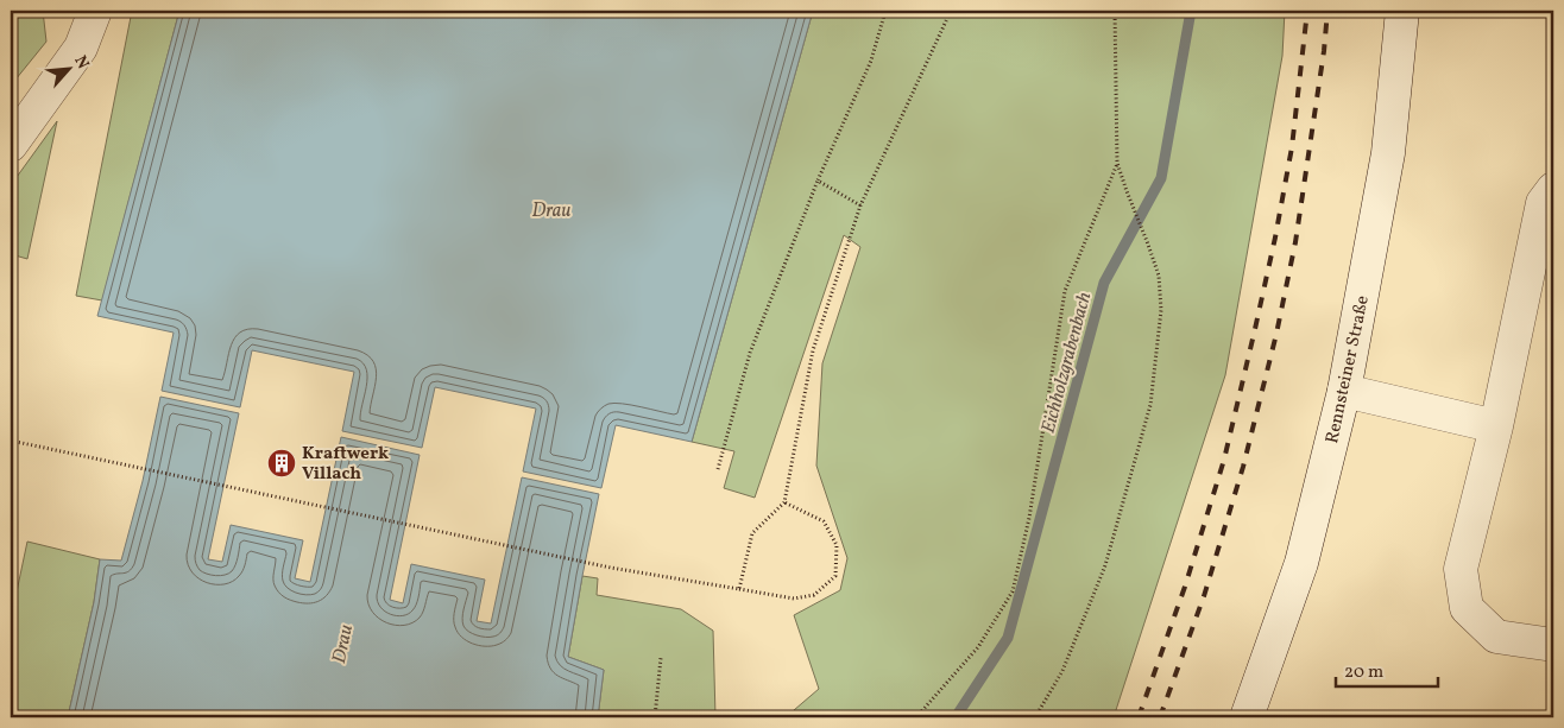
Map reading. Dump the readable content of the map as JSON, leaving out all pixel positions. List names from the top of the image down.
{
  "streets": {
    "street": ["Rennsteiner Straße"]
  },
  "water": ["Drau", "Eichholzgrabenbach"],
  "places": {
    "building": ["Kraftwerk Villach"]
  },
  "scale_bar": "20 m",
  "north": "top right"
}
